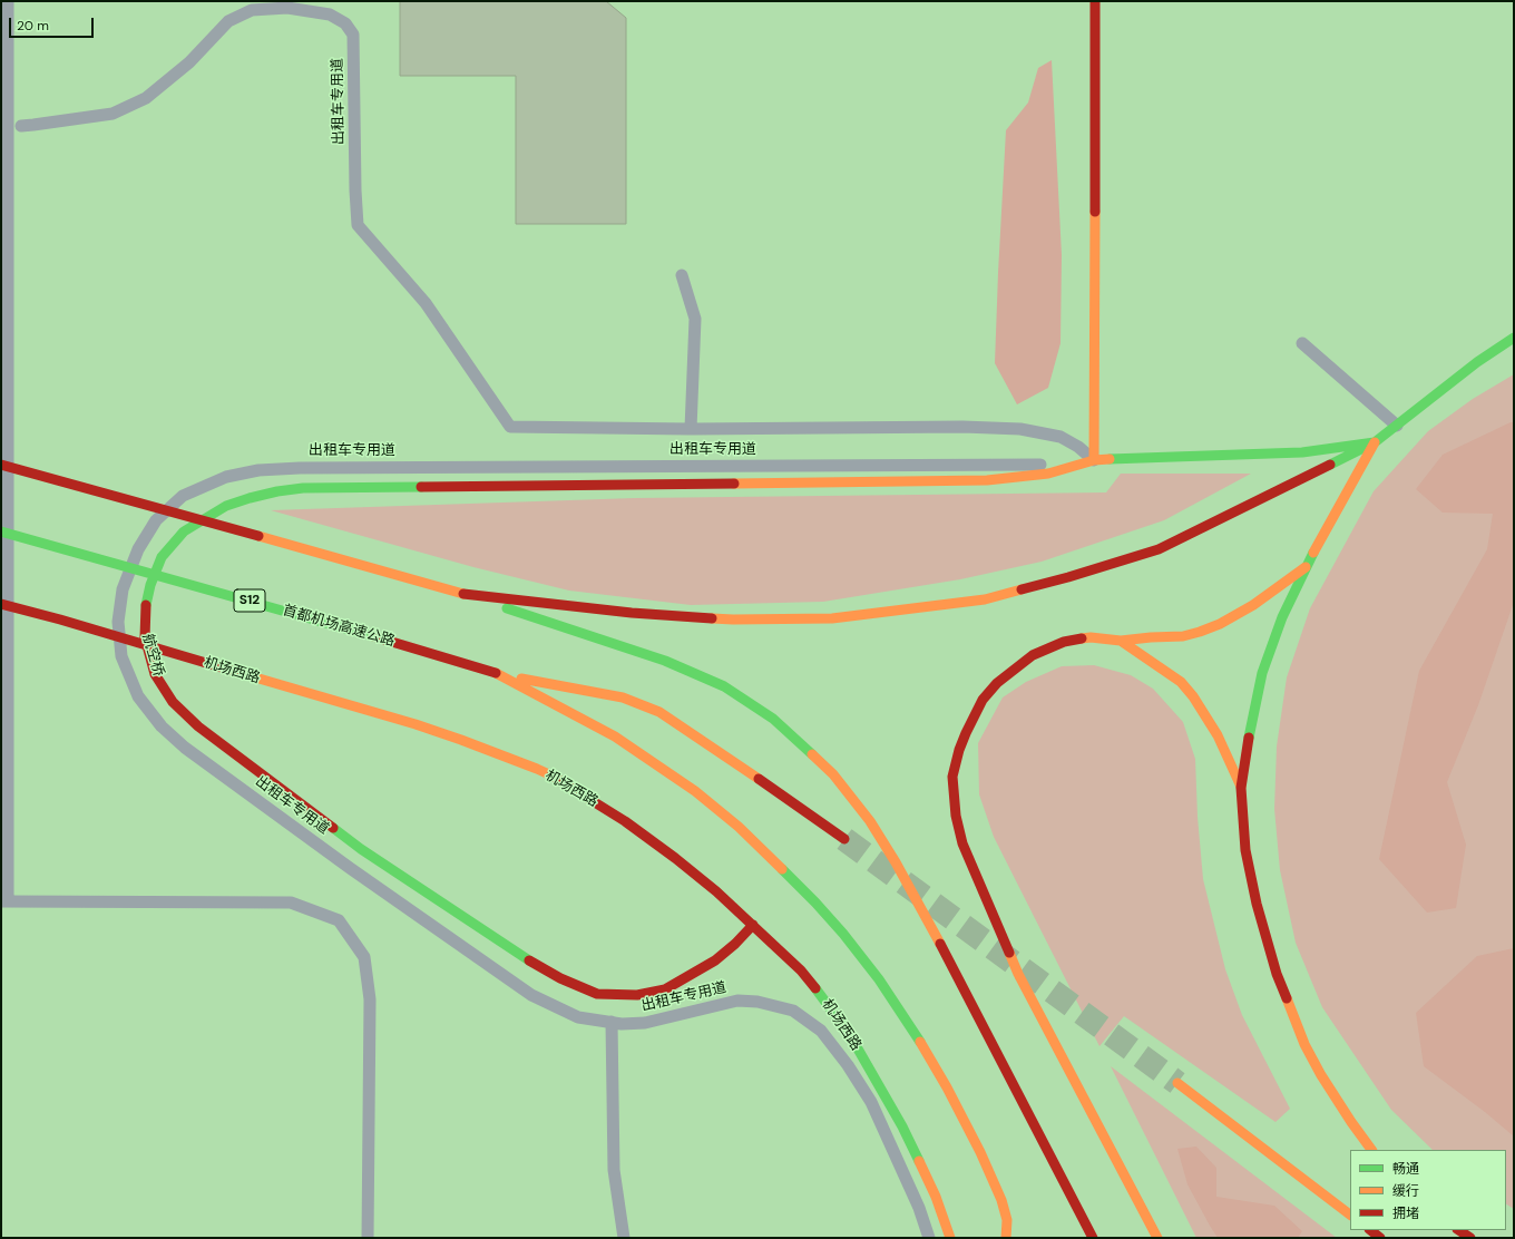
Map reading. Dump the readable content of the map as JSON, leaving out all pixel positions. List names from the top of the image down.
{
  "streets": {
    "main road": [
      "S12",
      "首都机场高速公路",
      "航空桥",
      "机场西路"
    ],
    "lane": ["出租车专用道"]
  },
  "crossings": [
    ["出租车专用道", "航空桥"],
    ["航空桥", "机场西路"]
  ],
  "legend": ["畅通", "缓行", "拥堵"],
  "scale_bar": "20 m"
}
